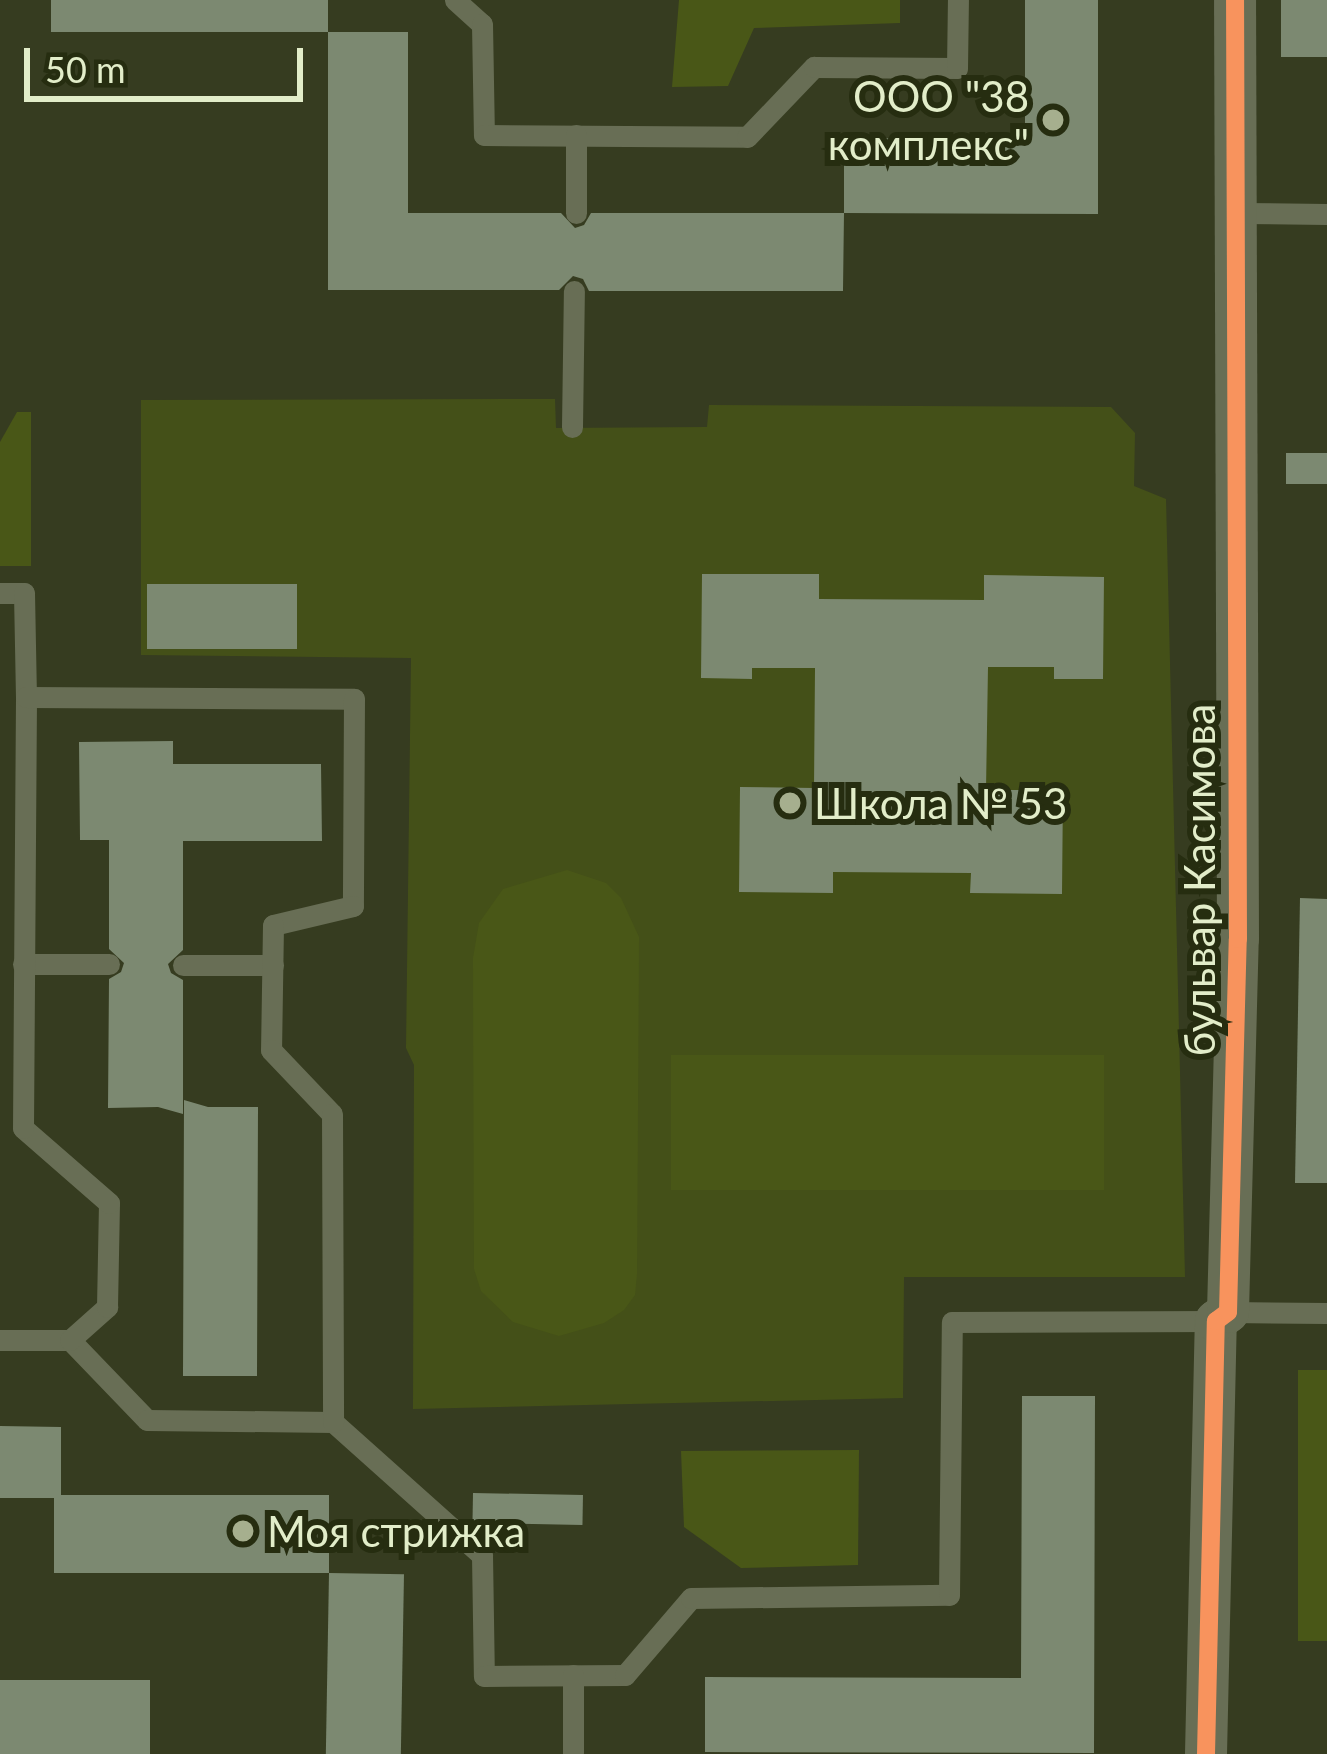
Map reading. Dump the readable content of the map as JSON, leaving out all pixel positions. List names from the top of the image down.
{
  "streets": {
    "street": ["бульвар Касимова"]
  },
  "places": ["ООО \"38 комплекс\"", "Школа № 53", "Моя стрижка"],
  "scale_bar": "50 m"
}
